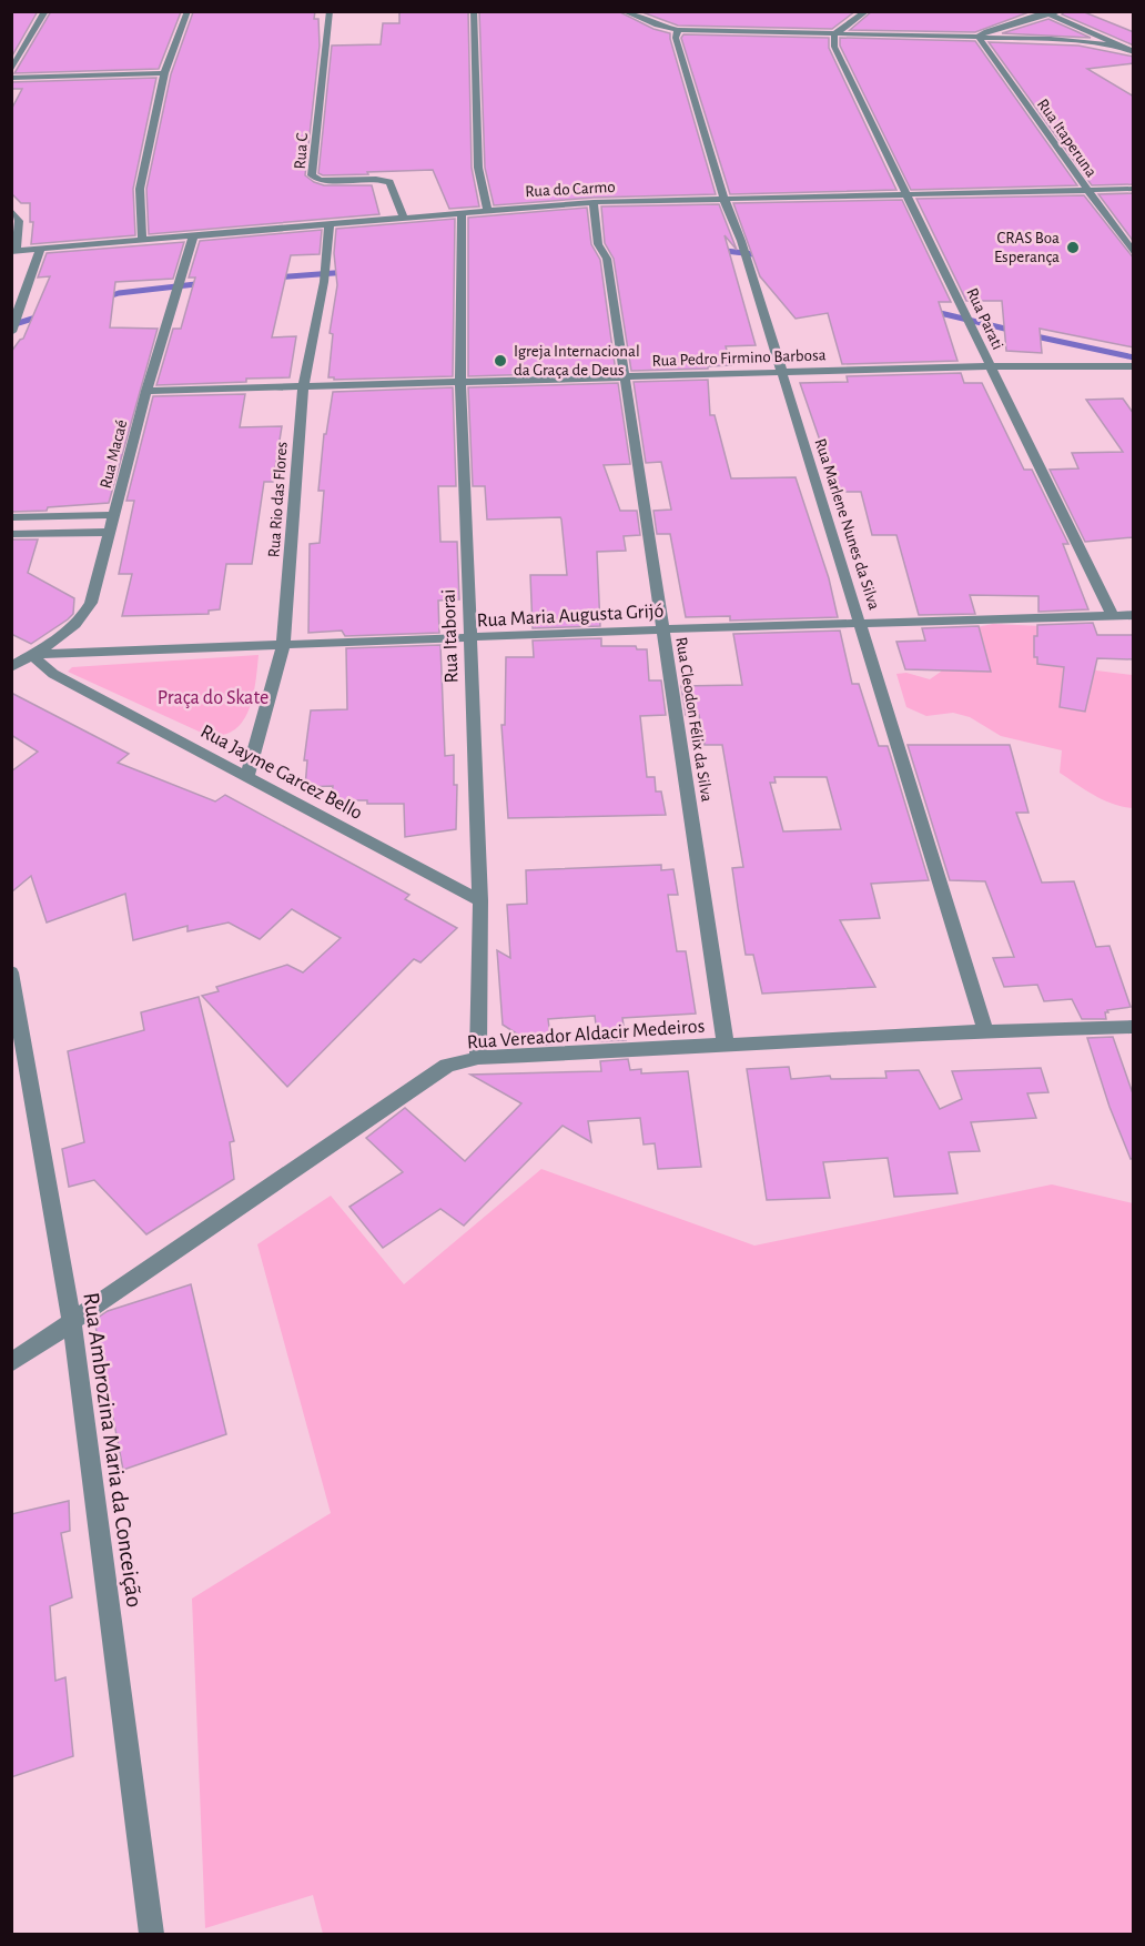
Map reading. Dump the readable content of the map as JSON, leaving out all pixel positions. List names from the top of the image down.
{
  "streets": {
    "street": [
      "Rua Itaperuna",
      "Rua C",
      "Rua do Carmo",
      "Rua Parati",
      "Rua Pedro Firmino Barbosa",
      "Rua Macaé",
      "Rua Rio das Flores",
      "Rua Marlene Nunes da Silva",
      "Rua Maria Augusta Grijó",
      "Rua Itaborai",
      "Rua Cleodon Félix da Silva",
      "Rua Jayme Garcez Bello",
      "Rua Vereador Aldacir Medeiros",
      "Rua Ambrozina Maria da Conceição"
    ]
  },
  "crossings": [
    ["Rua Itaperuna", "Rua do Carmo"],
    ["Rua C", "Rua do Carmo"],
    ["Rua do Carmo", "Rua Parati"],
    ["Rua do Carmo", "Rua Macaé"],
    ["Rua do Carmo", "Rua Rio das Flores"],
    ["Rua do Carmo", "Rua Marlene Nunes da Silva"],
    ["Rua do Carmo", "Rua Itaborai"],
    ["Rua do Carmo", "Rua Cleodon Félix da Silva"],
    ["Rua Parati", "Rua Pedro Firmino Barbosa"],
    ["Rua Parati", "Rua Maria Augusta Grijó"],
    ["Rua Pedro Firmino Barbosa", "Rua Macaé"],
    ["Rua Pedro Firmino Barbosa", "Rua Rio das Flores"],
    ["Rua Pedro Firmino Barbosa", "Rua Marlene Nunes da Silva"],
    ["Rua Pedro Firmino Barbosa", "Rua Itaborai"],
    ["Rua Pedro Firmino Barbosa", "Rua Cleodon Félix da Silva"],
    ["Rua Macaé", "Rua Maria Augusta Grijó"],
    ["Rua Macaé", "Rua Jayme Garcez Bello"],
    ["Rua Rio das Flores", "Rua Maria Augusta Grijó"],
    ["Rua Rio das Flores", "Rua Jayme Garcez Bello"],
    ["Rua Marlene Nunes da Silva", "Rua Maria Augusta Grijó"],
    ["Rua Marlene Nunes da Silva", "Rua Vereador Aldacir Medeiros"],
    ["Rua Maria Augusta Grijó", "Rua Itaborai"],
    ["Rua Maria Augusta Grijó", "Rua Cleodon Félix da Silva"],
    ["Rua Maria Augusta Grijó", "Rua Jayme Garcez Bello"],
    ["Rua Itaborai", "Rua Jayme Garcez Bello"],
    ["Rua Itaborai", "Rua Vereador Aldacir Medeiros"],
    ["Rua Cleodon Félix da Silva", "Rua Vereador Aldacir Medeiros"],
    ["Rua Vereador Aldacir Medeiros", "Rua Ambrozina Maria da Conceição"]
  ],
  "parks": ["Praça do Skate"],
  "places": ["CRAS Boa Esperança", "Igreja Internacional da Graça de Deus"]
}
